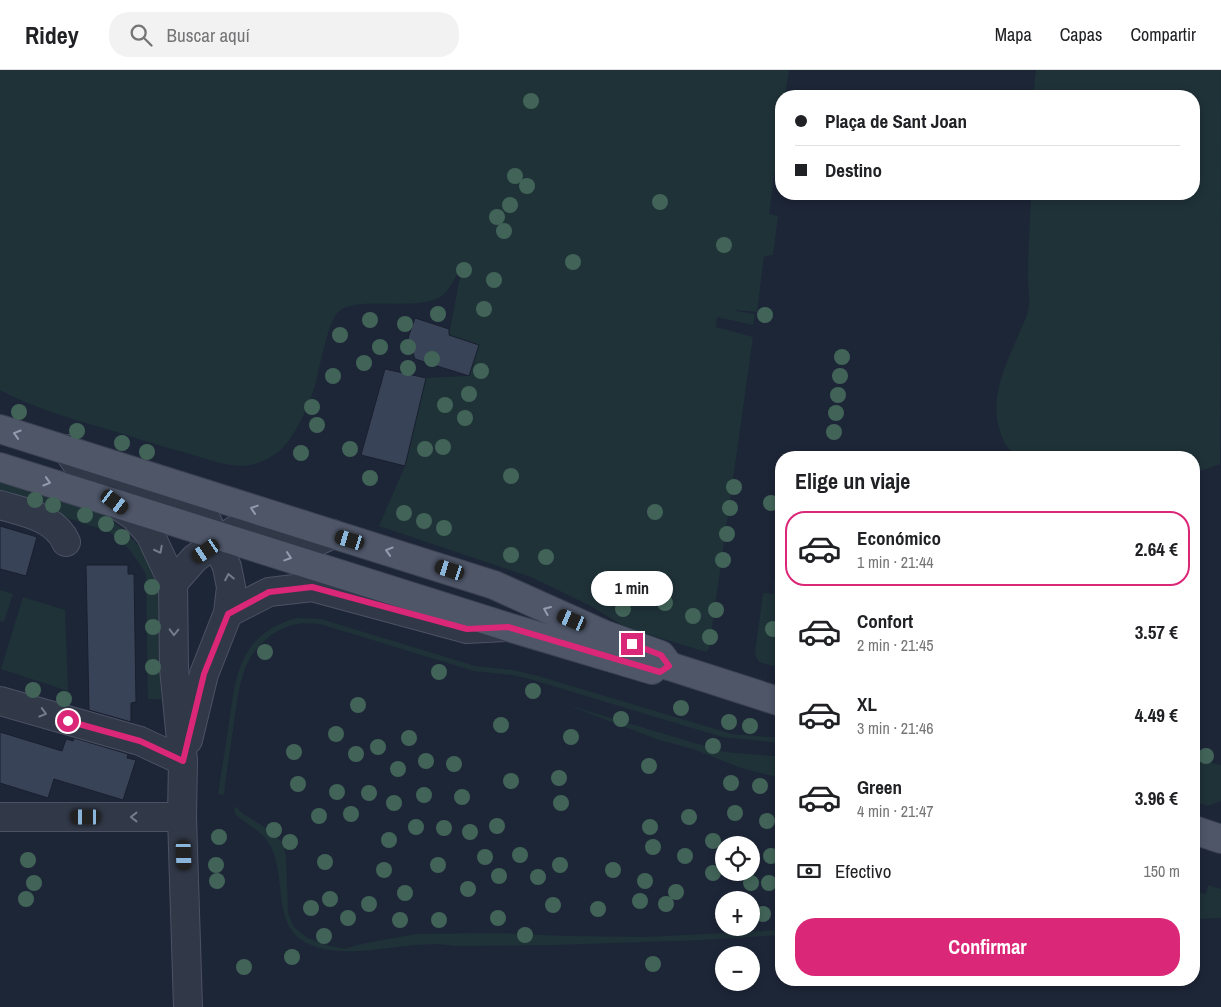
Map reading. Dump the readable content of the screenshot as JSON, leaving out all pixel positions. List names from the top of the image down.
{
  "page": {
    "header": "Ridey",
    "search": "Buscar aquí",
    "nav": ["Mapa", "Capas", "Compartir"],
    "banner": ["Plaça de Sant Joan", "Destino"],
    "heading": "Elige un viaje",
    "list": [
      {
        "name": "Económico",
        "note": "1 min · 21:44",
        "value": "2.64 €"
      },
      {
        "name": "Confort",
        "note": "2 min · 21:45",
        "value": "3.57 €"
      },
      {
        "name": "XL",
        "note": "3 min · 21:46",
        "value": "4.49 €"
      },
      {
        "name": "Green",
        "note": "4 min · 21:47",
        "value": "3.96 €"
      }
    ],
    "bubble": "1 min",
    "map_buttons": ["+", "−"],
    "pay": ["Efectivo", "150 m"],
    "buttons": "Confirmar"
  }
}
